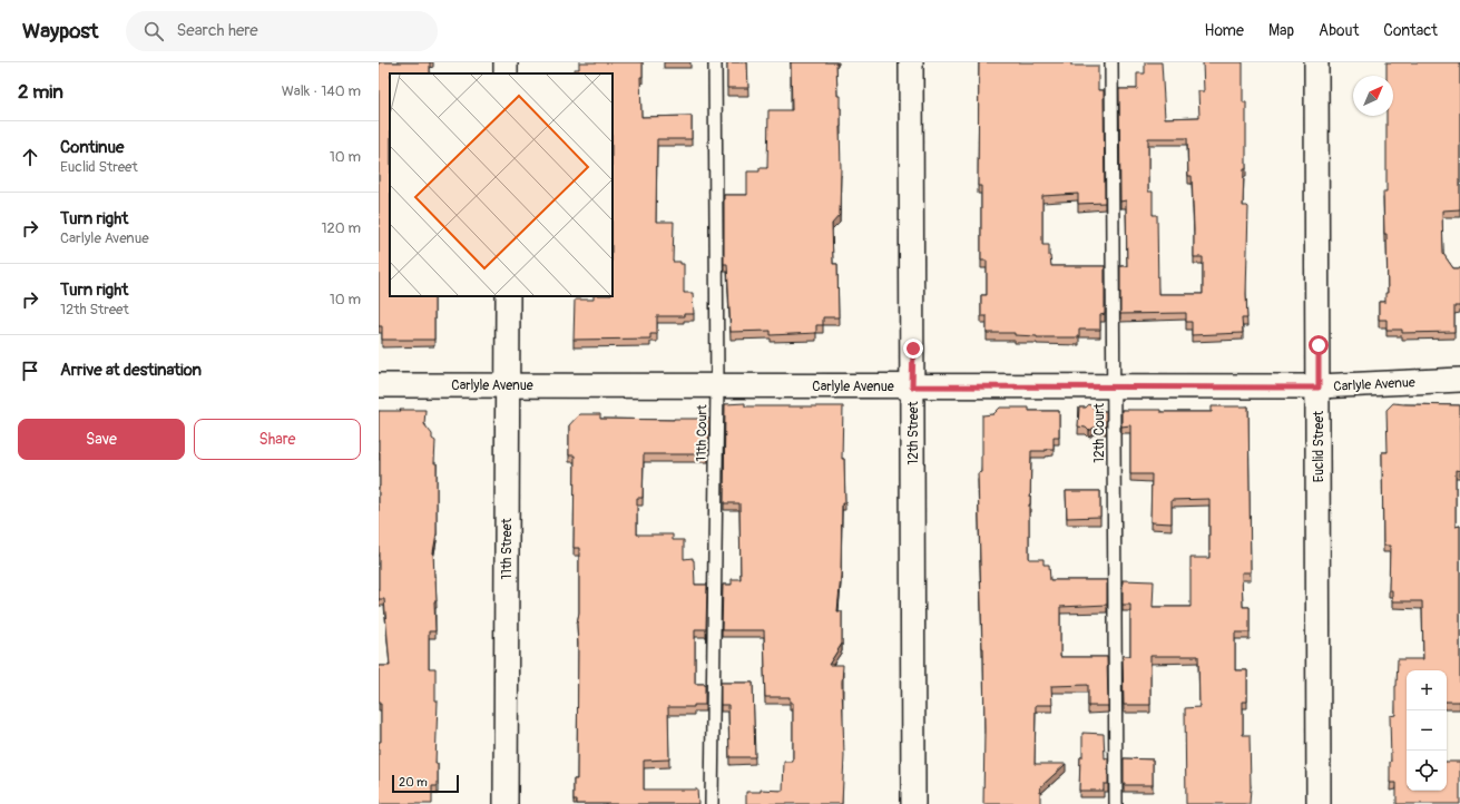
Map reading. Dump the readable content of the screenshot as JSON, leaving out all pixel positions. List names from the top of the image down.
{
  "streets": {
    "street": [
      "Carlyle Avenue",
      "12th Street",
      "Euclid Street",
      "11th Street"
    ],
    "lane": ["11th Court", "12th Court"]
  },
  "crossings": [
    ["Carlyle Avenue", "11th Court"],
    ["Carlyle Avenue", "12th Street"],
    ["Carlyle Avenue", "12th Court"],
    ["Carlyle Avenue", "Euclid Street"],
    ["Carlyle Avenue", "11th Street"]
  ],
  "scale_bar": "20 m",
  "north": "top right",
  "page": {
    "header": "Waypost",
    "search": "Search here",
    "nav": [
      "Home",
      "Map",
      "About",
      "Contact"
    ],
    "heading": ["2 min", "Walk · 140 m"],
    "list": [
      ["Continue", "Euclid Street", "10 m"],
      ["Turn right", "Carlyle Avenue", "120 m"],
      ["Turn right", "12th Street", "10 m"],
      "Arrive at destination"
    ],
    "buttons": ["Save", "Share"],
    "map_buttons": ["+", "−"],
    "scale": "20 m"
  }
}
